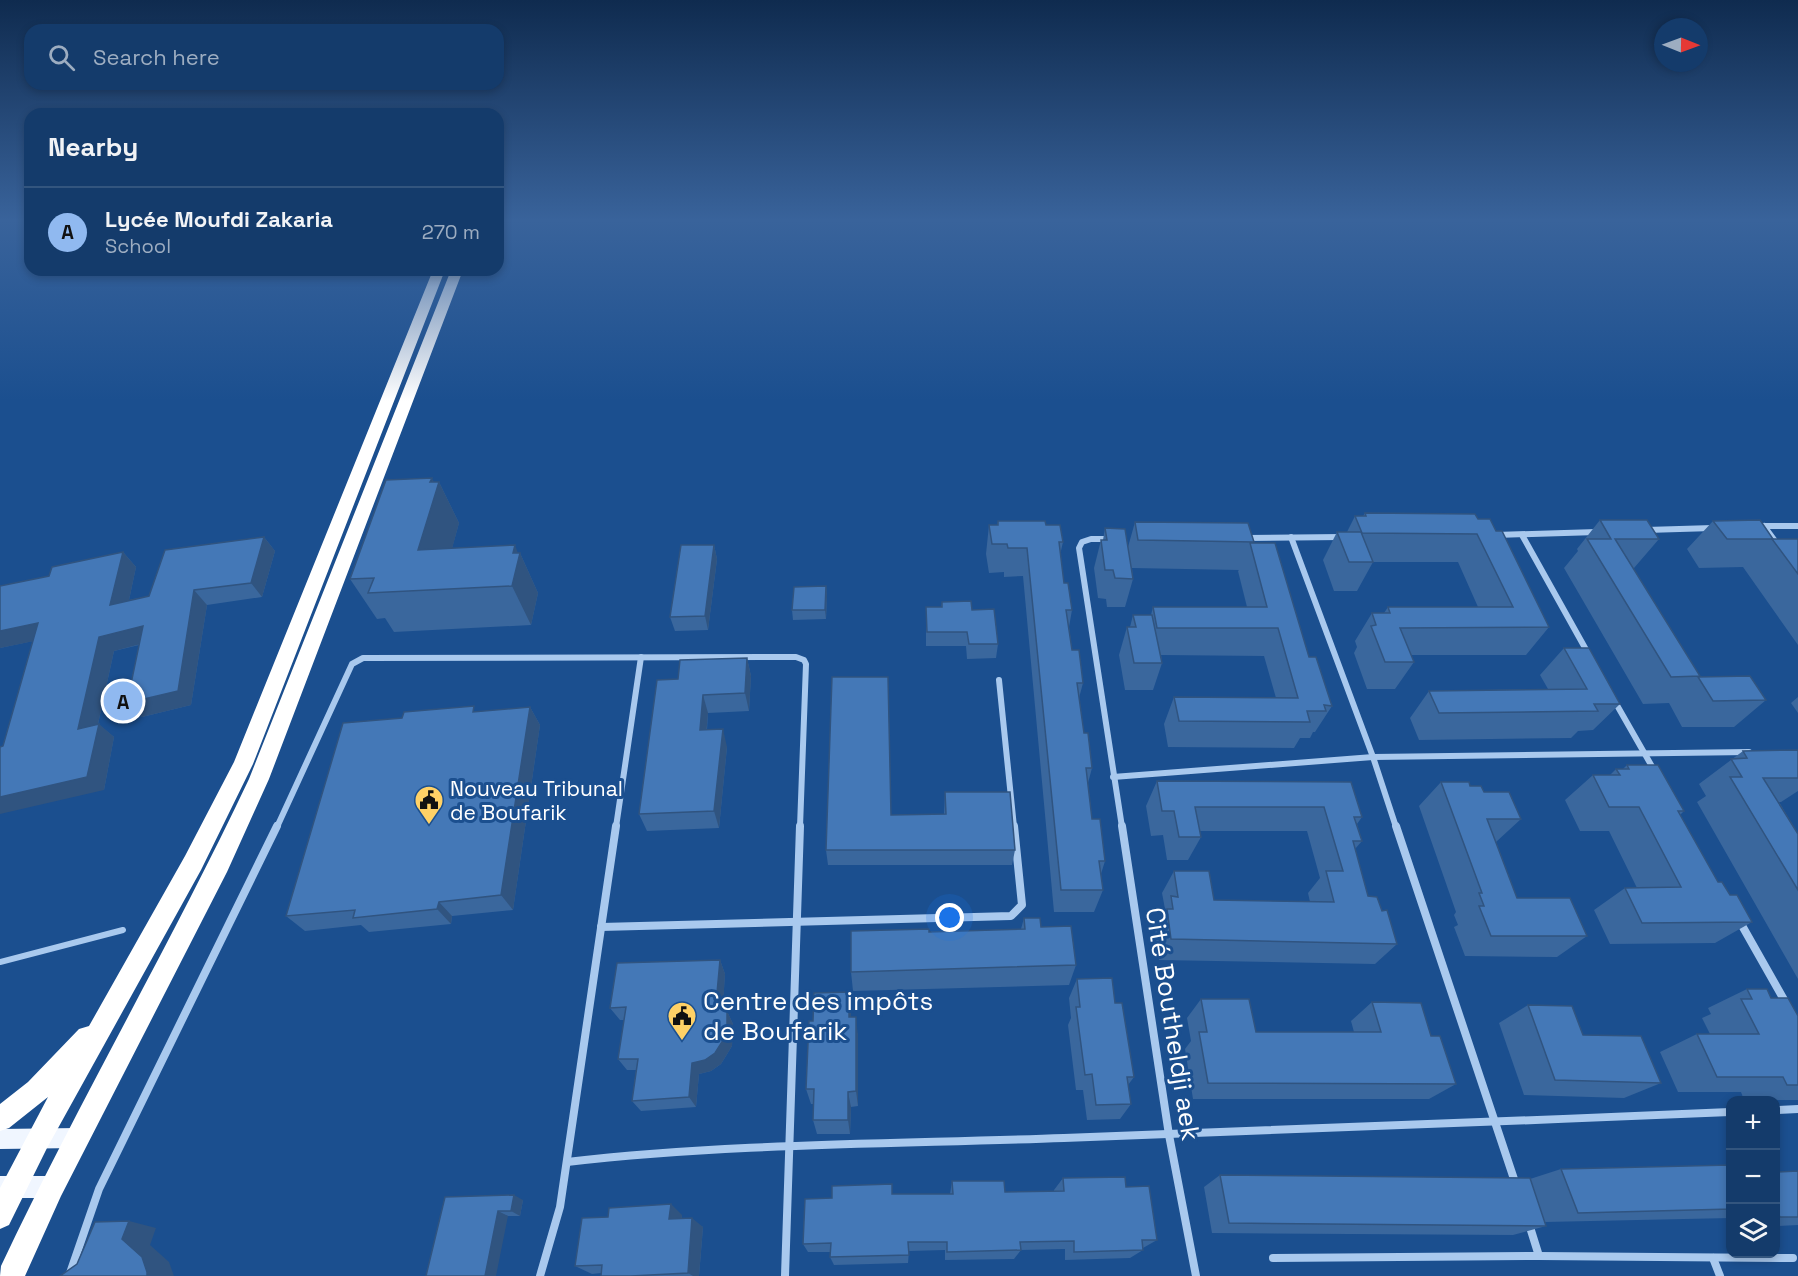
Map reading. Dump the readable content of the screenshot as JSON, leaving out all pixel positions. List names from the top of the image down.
{
  "streets": {
    "street": ["Cité Boutheldji aek"]
  },
  "places": {
    "public building": ["Nouveau Tribunal de Boufarik", "Centre des impôts de Boufarik"]
  },
  "north": "right",
  "page": {
    "search": "Search here",
    "heading": "Nearby",
    "list": [
      {
        "mark": "A",
        "name": "Lycée Moufdi Zakaria",
        "note": "School",
        "value": "270 m"
      }
    ],
    "pins": "A",
    "map_buttons": ["+", "−"]
  }
}
